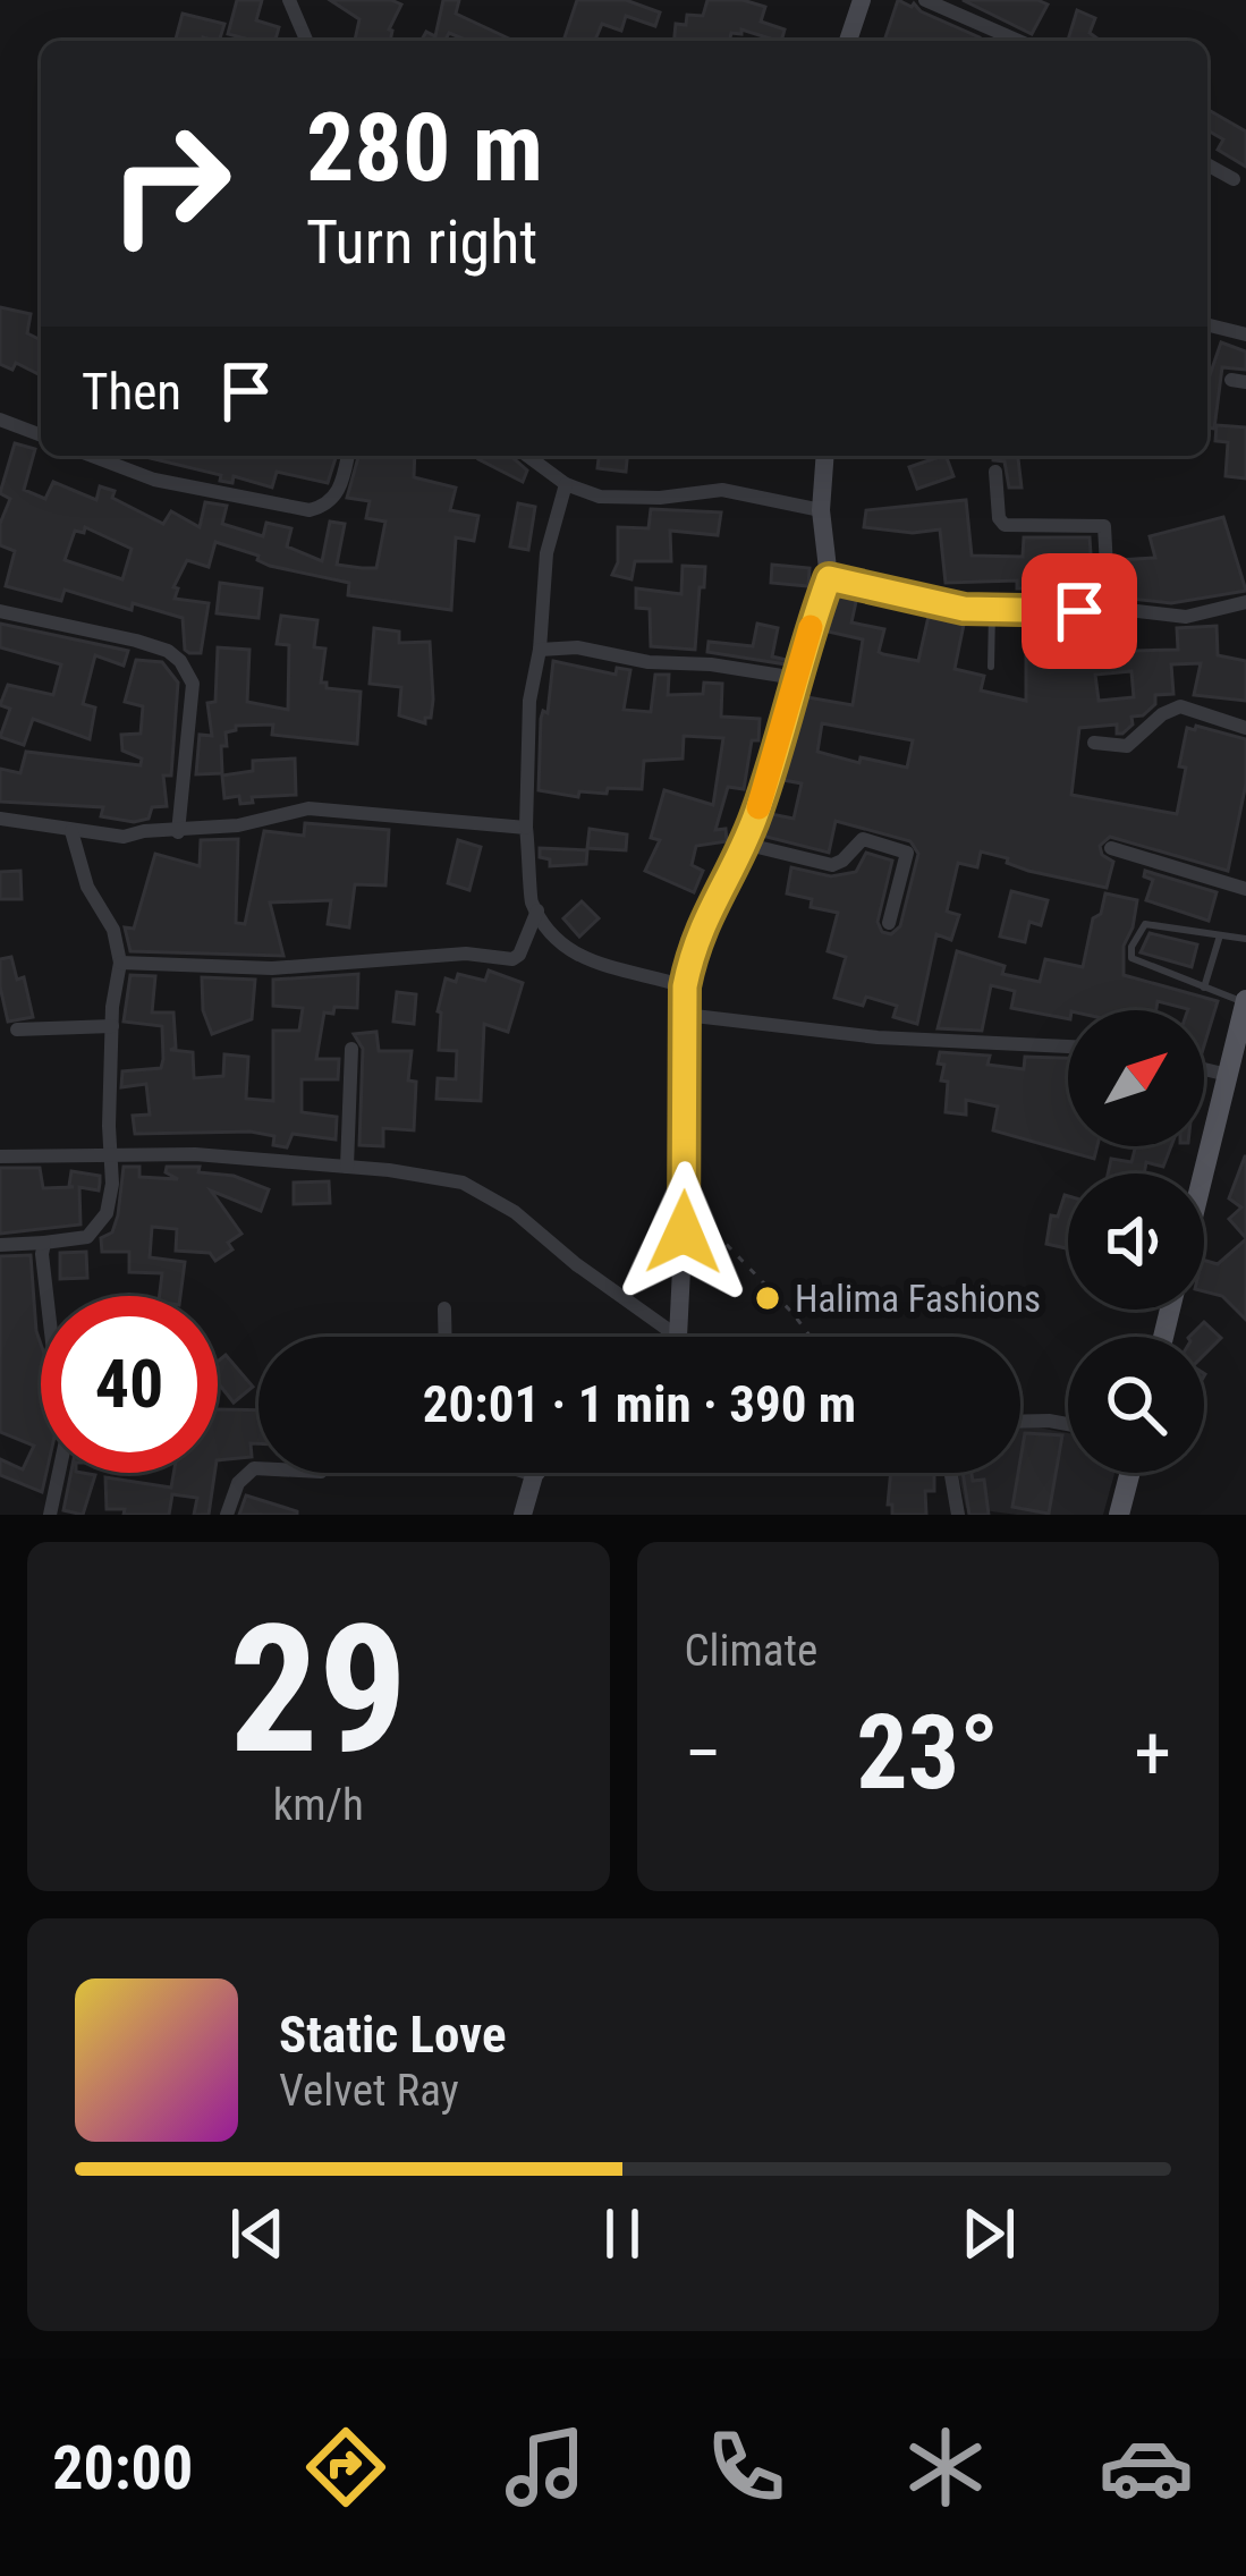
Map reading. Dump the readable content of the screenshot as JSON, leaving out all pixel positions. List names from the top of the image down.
{
  "places": ["Halima Fashions"],
  "north": "top right",
  "page": {
    "turn": ["280 m", "Turn right"],
    "then": "Then",
    "limit": "40",
    "trip": "20:01 · 1 min · 390 m",
    "tile": [
      ["29", "km/h"],
      "Climate"
    ],
    "heat": ["−", "23°", "+"],
    "song": ["Static Love", "Velvet Ray"],
    "tabs": "20:00"
  }
}
